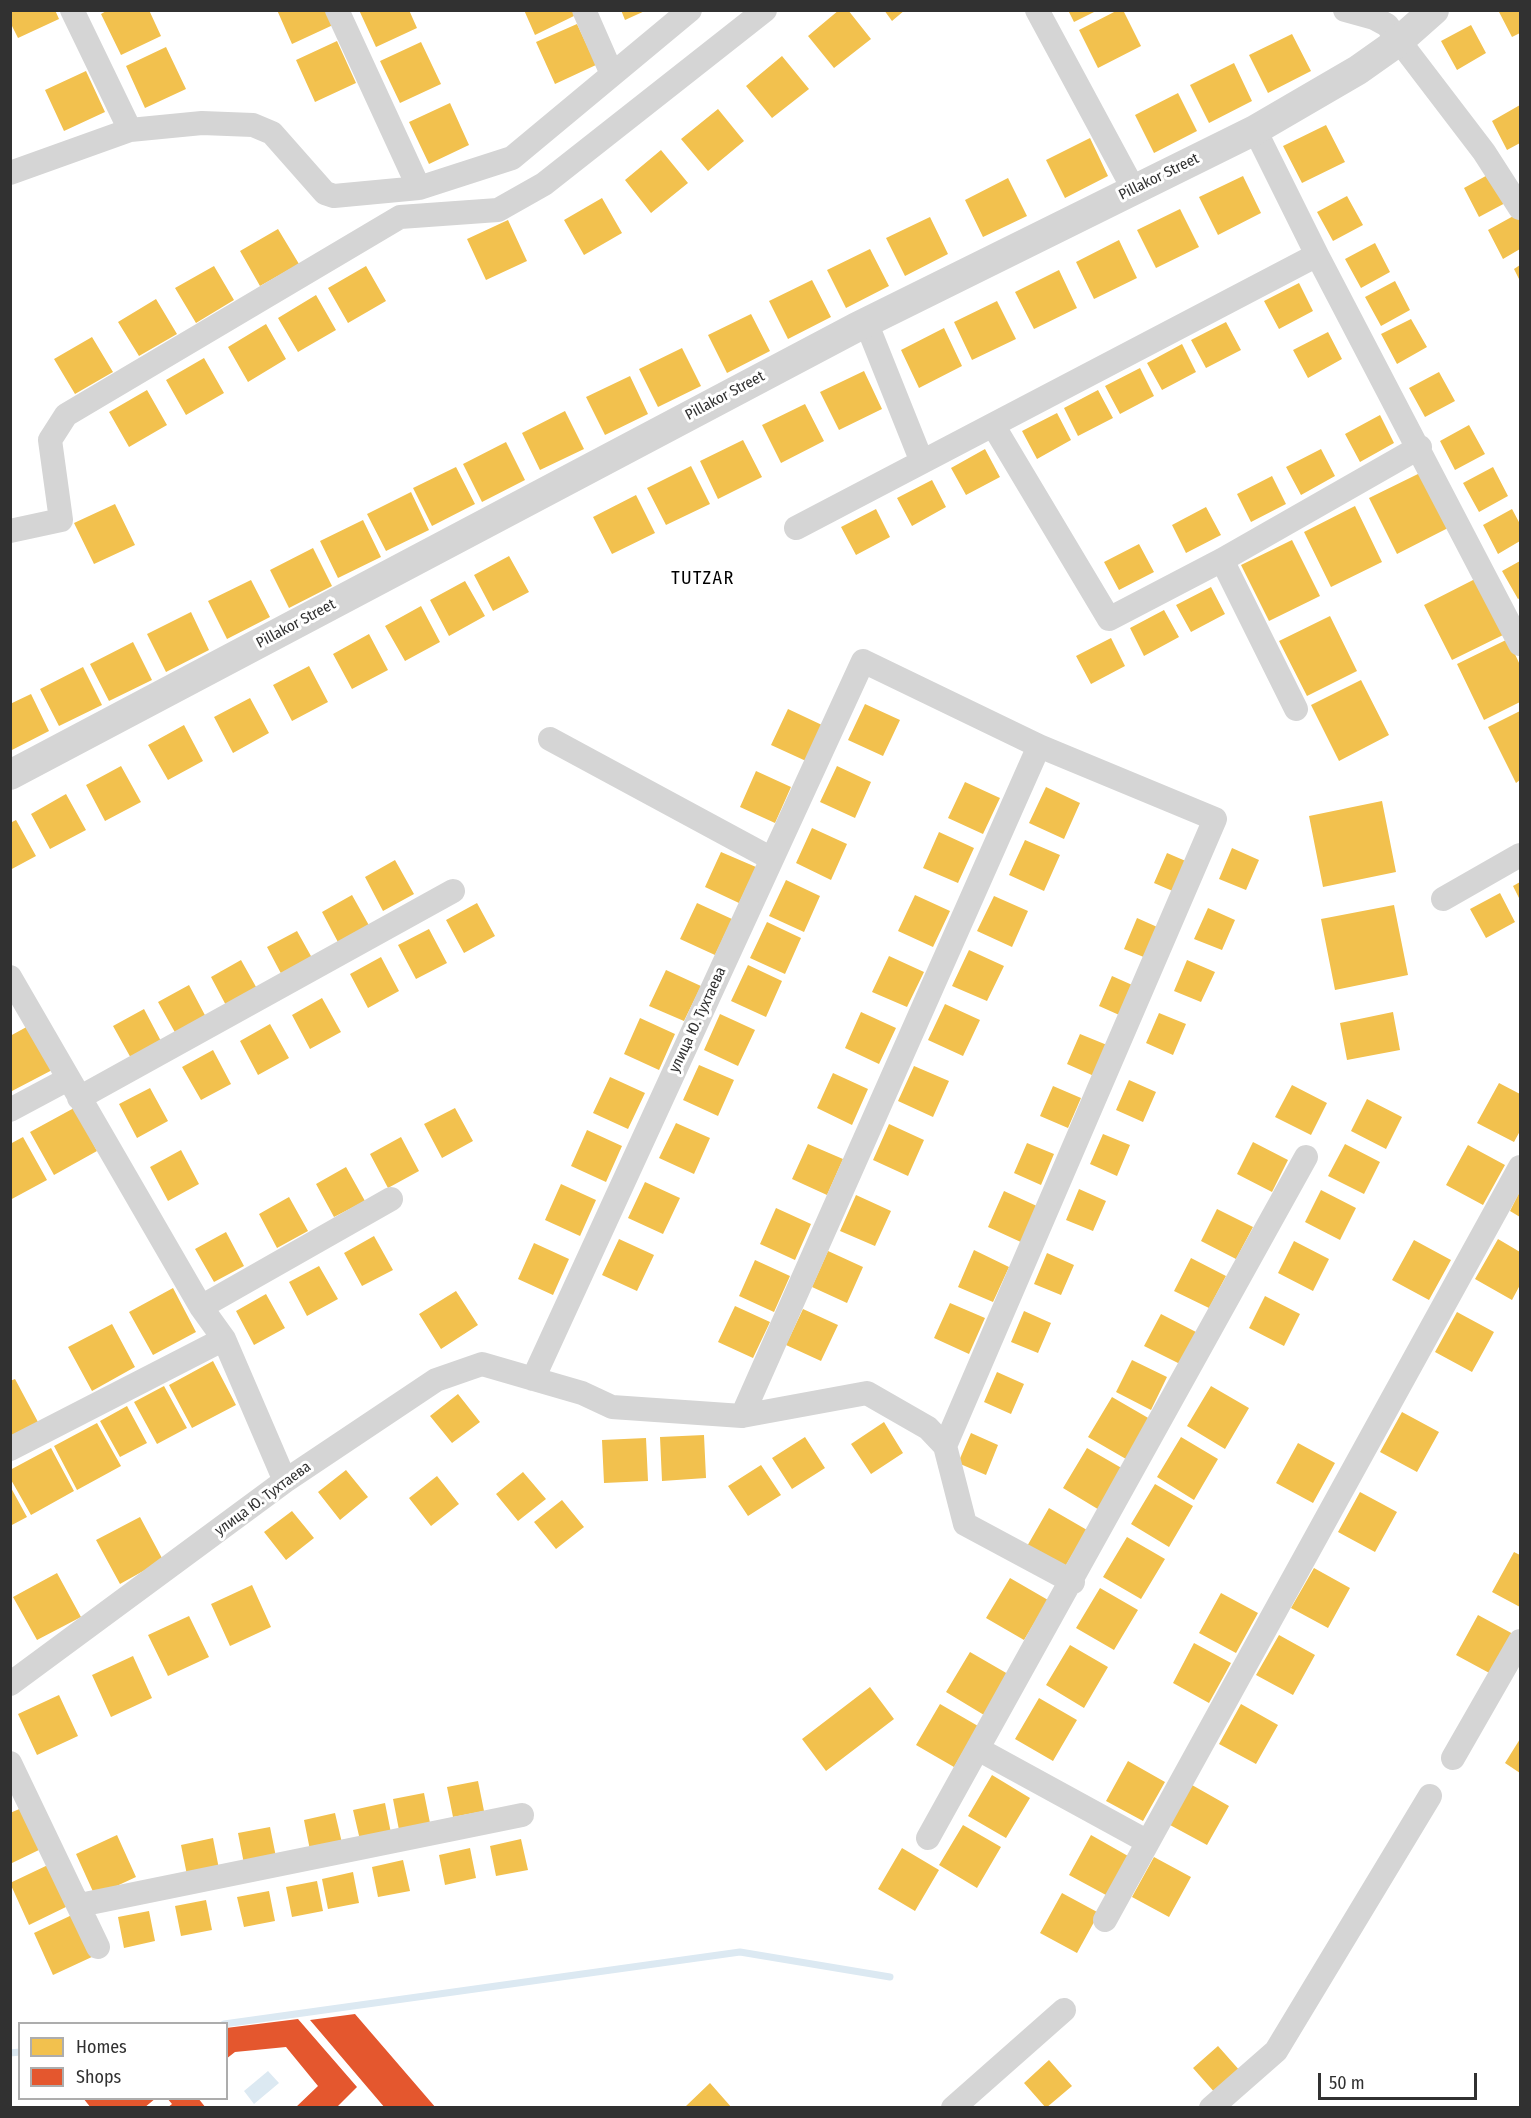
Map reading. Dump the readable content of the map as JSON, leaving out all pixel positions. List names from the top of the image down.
{
  "streets": {
    "street": ["Pillakor Street", "улица Ю. Тухтаева"]
  },
  "districts": ["TUTZAR"],
  "legend": ["Homes", "Shops"],
  "scale_bar": "50 m"
}
